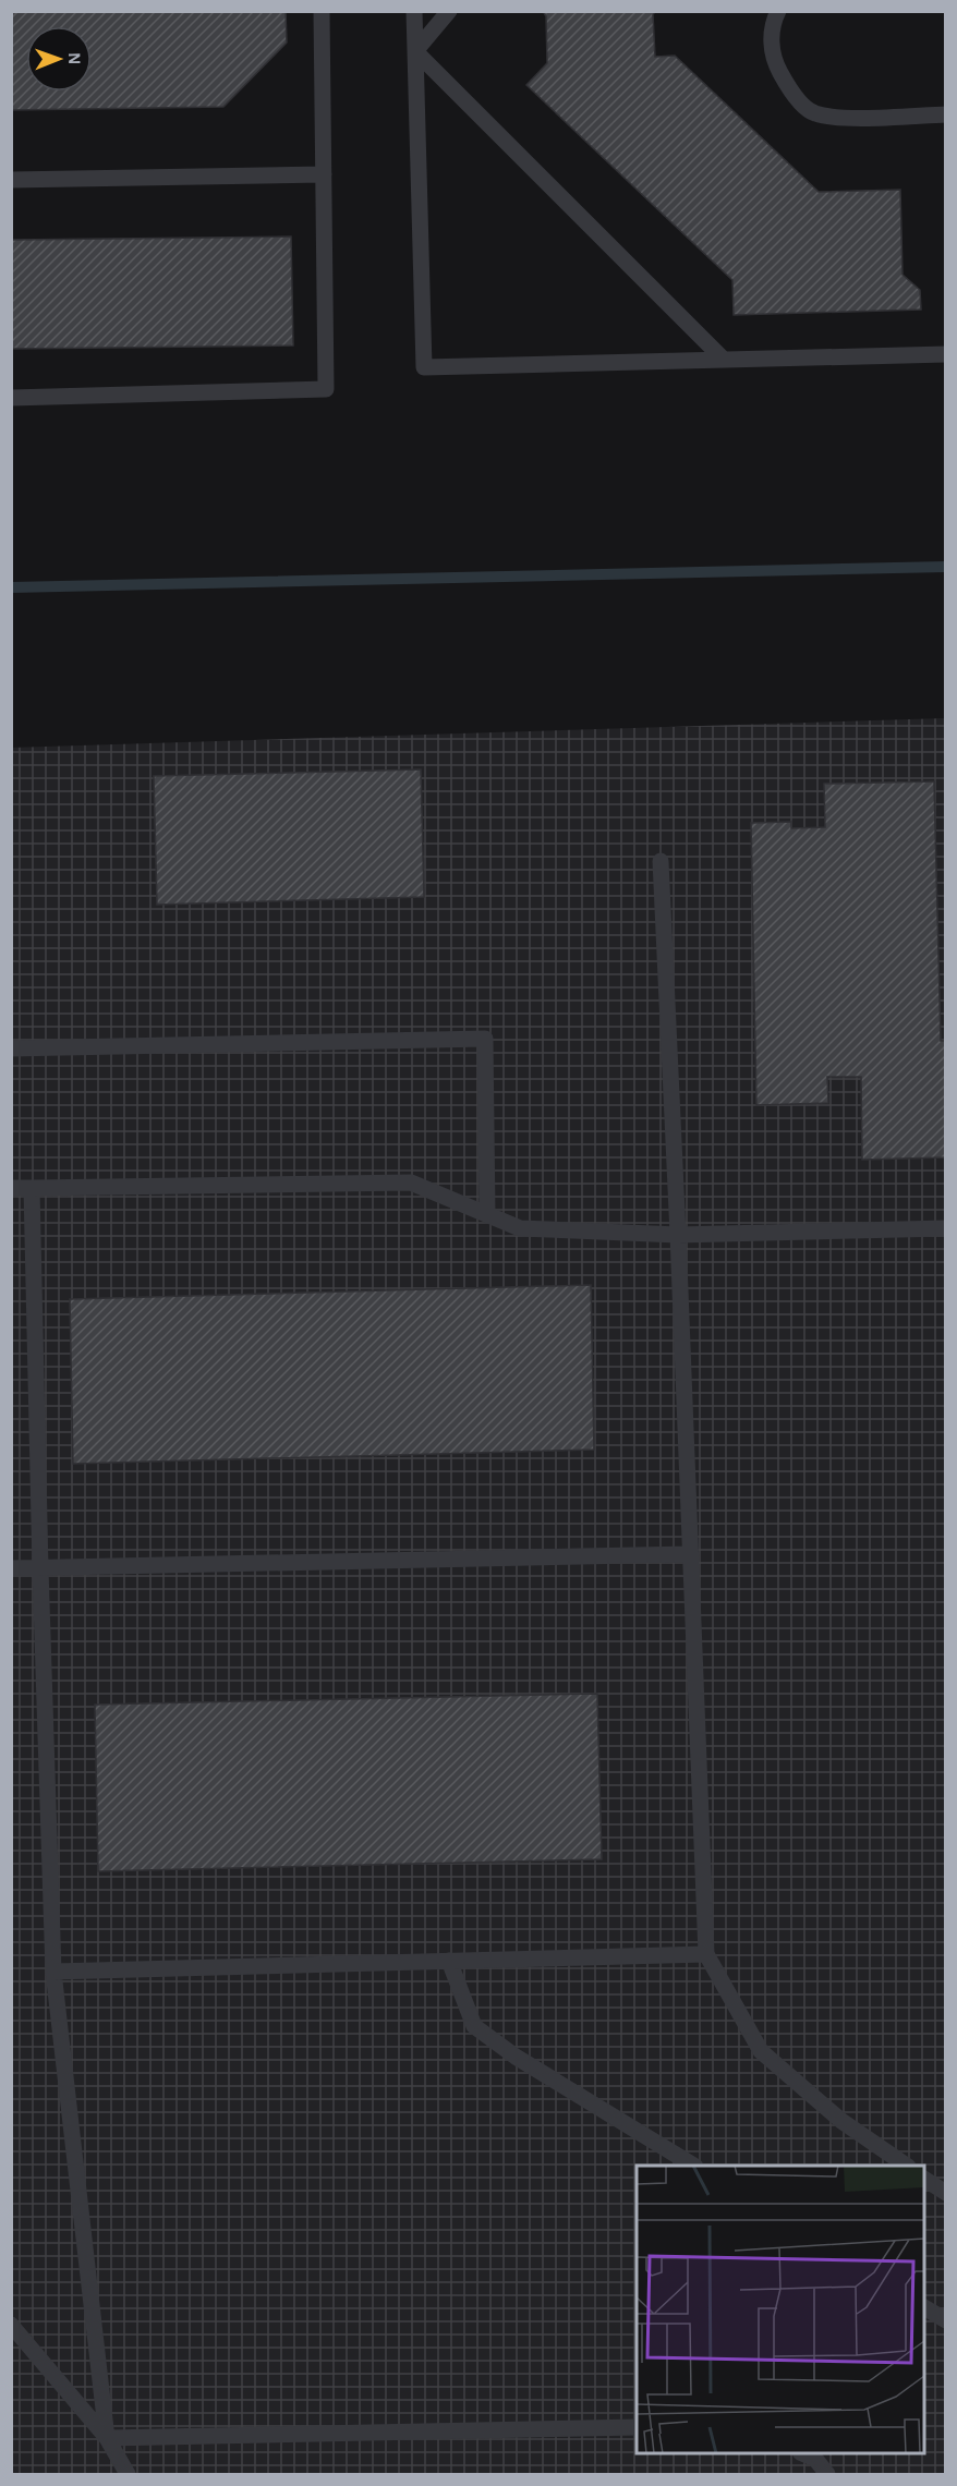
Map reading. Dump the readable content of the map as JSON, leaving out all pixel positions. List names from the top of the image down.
{
  "north": "right"
}
